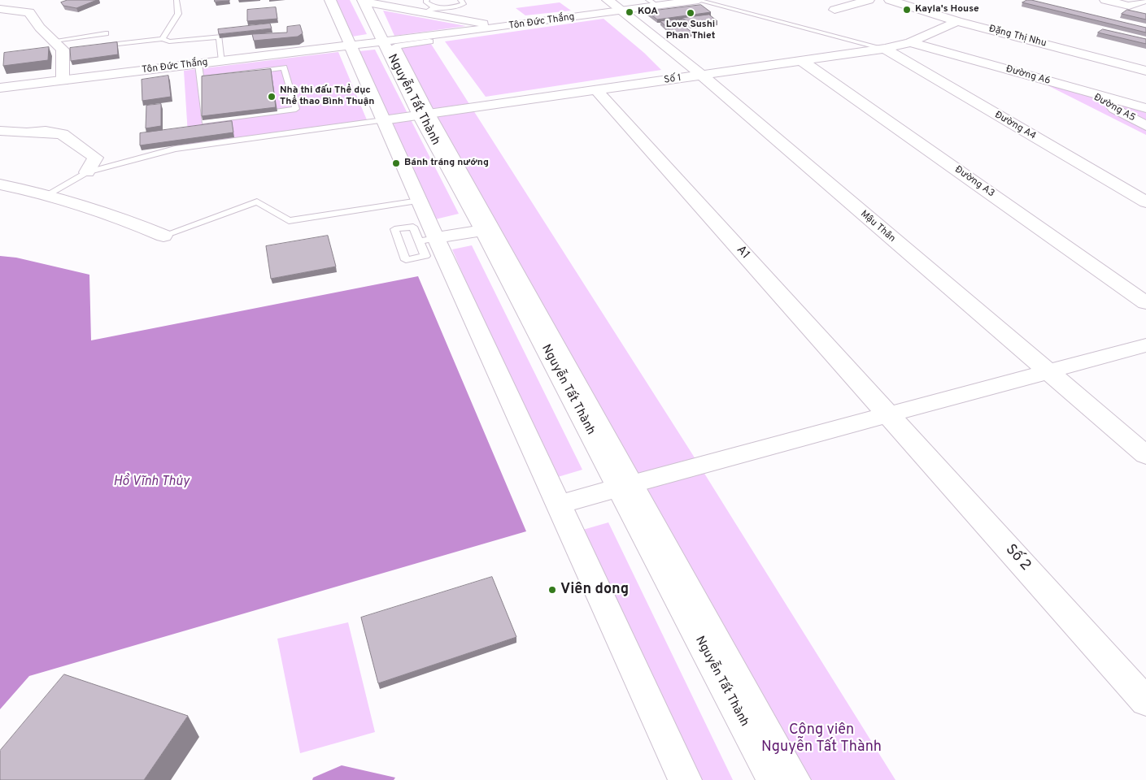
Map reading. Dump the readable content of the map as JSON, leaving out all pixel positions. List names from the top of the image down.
{
  "streets": {
    "street": [
      "Tôn Đức Thắng",
      "Đặng Thị Nhu",
      "Đường A6",
      "Số 1",
      "Nguyễn Tất Thành",
      "Đường A5",
      "Đường A4",
      "Đường A3",
      "Mậu Thân",
      "A1",
      "Số 2"
    ]
  },
  "crossings": [
    ["Tôn Đức Thắng", "Nguyễn Tất Thành"],
    ["Tôn Đức Thắng", "Mậu Thân"],
    ["Đặng Thị Nhu", "Số 1"],
    ["Đường A6", "Số 1"],
    ["Đường A6", "Đường A5"],
    ["Số 1", "Nguyễn Tất Thành"],
    ["Số 1", "Đường A4"],
    ["Số 1", "Đường A3"],
    ["Số 1", "Mậu Thân"],
    ["Số 1", "A1"],
    ["A1", "Số 2"]
  ],
  "water": ["Hồ Vĩnh Thủy"],
  "parks": ["Công viên Nguyễn Tất Thành"],
  "places": [
    "Kayla's House",
    "KOA",
    "Love Sushi Phan Thiet",
    "Nhà thi đấu Thể dục Thể thao Bình Thuận",
    "Bánh tráng nướng",
    "Viên dong"
  ]
}
